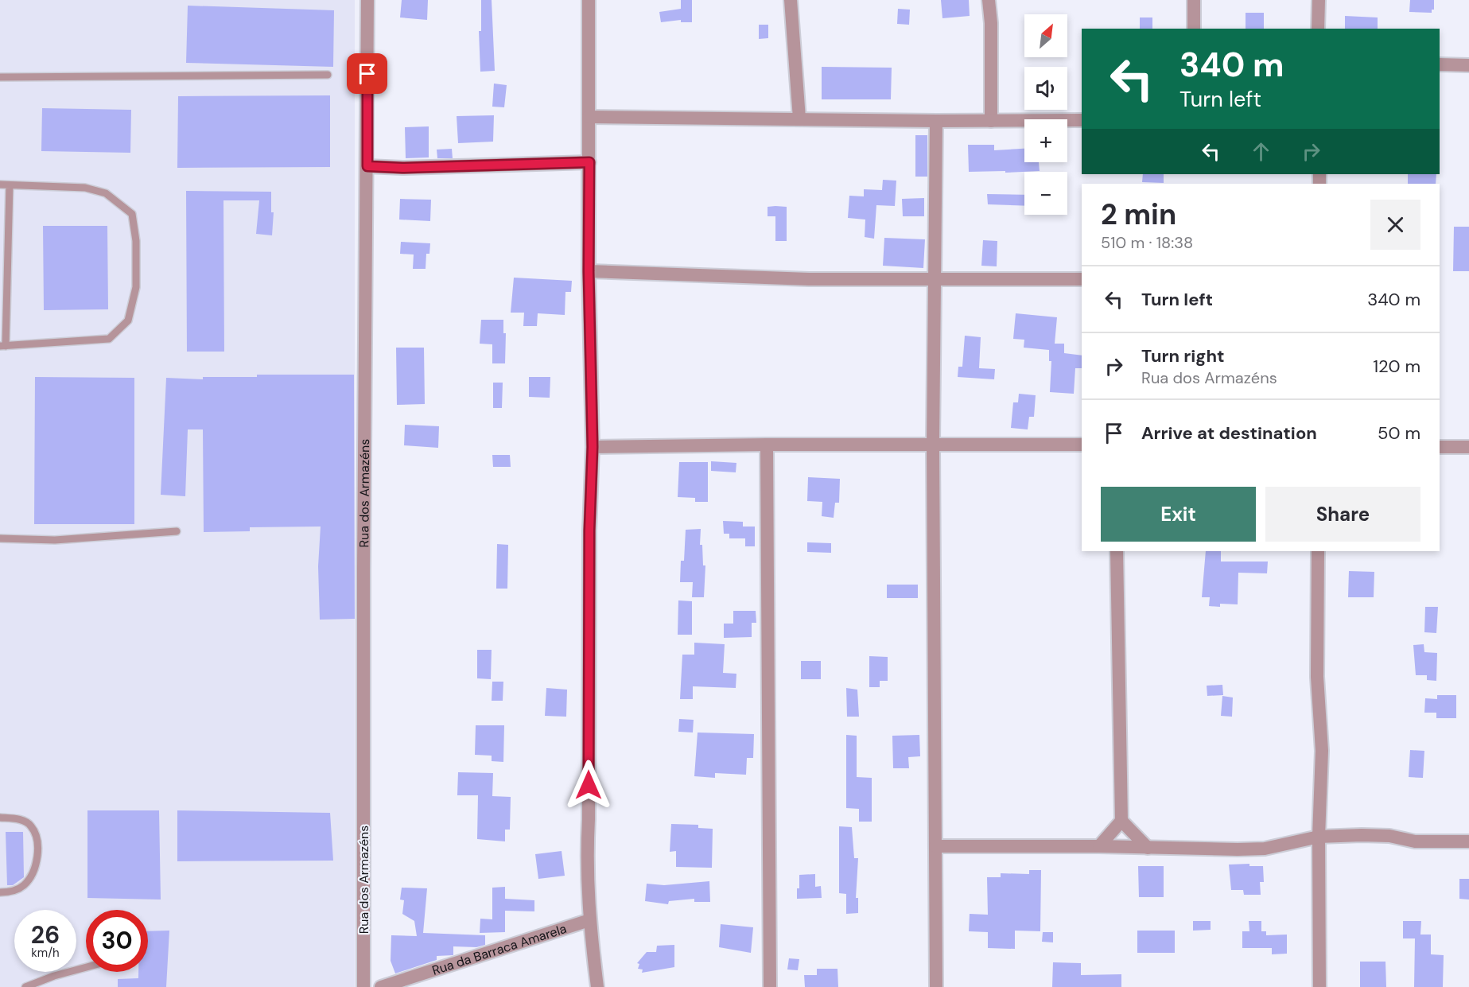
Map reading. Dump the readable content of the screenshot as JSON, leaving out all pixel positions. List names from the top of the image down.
{
  "streets": {
    "street": ["Rua dos Armazéns", "Rua da Barraca Amarela"]
  },
  "north": "top right",
  "page": {
    "map_buttons": ["+", "−"],
    "turn": ["340 m", "Turn left"],
    "heading": ["2 min", "510 m · 18:38"],
    "list": [
      {
        "name": "Turn left",
        "value": "340 m"
      },
      {
        "name": "Turn right",
        "note": "Rua dos Armazéns",
        "value": "120 m"
      },
      {
        "name": "Arrive at destination",
        "value": "50 m"
      }
    ],
    "buttons": ["Exit", "Share"],
    "speed": "26 km/h",
    "limit": "30"
  }
}
